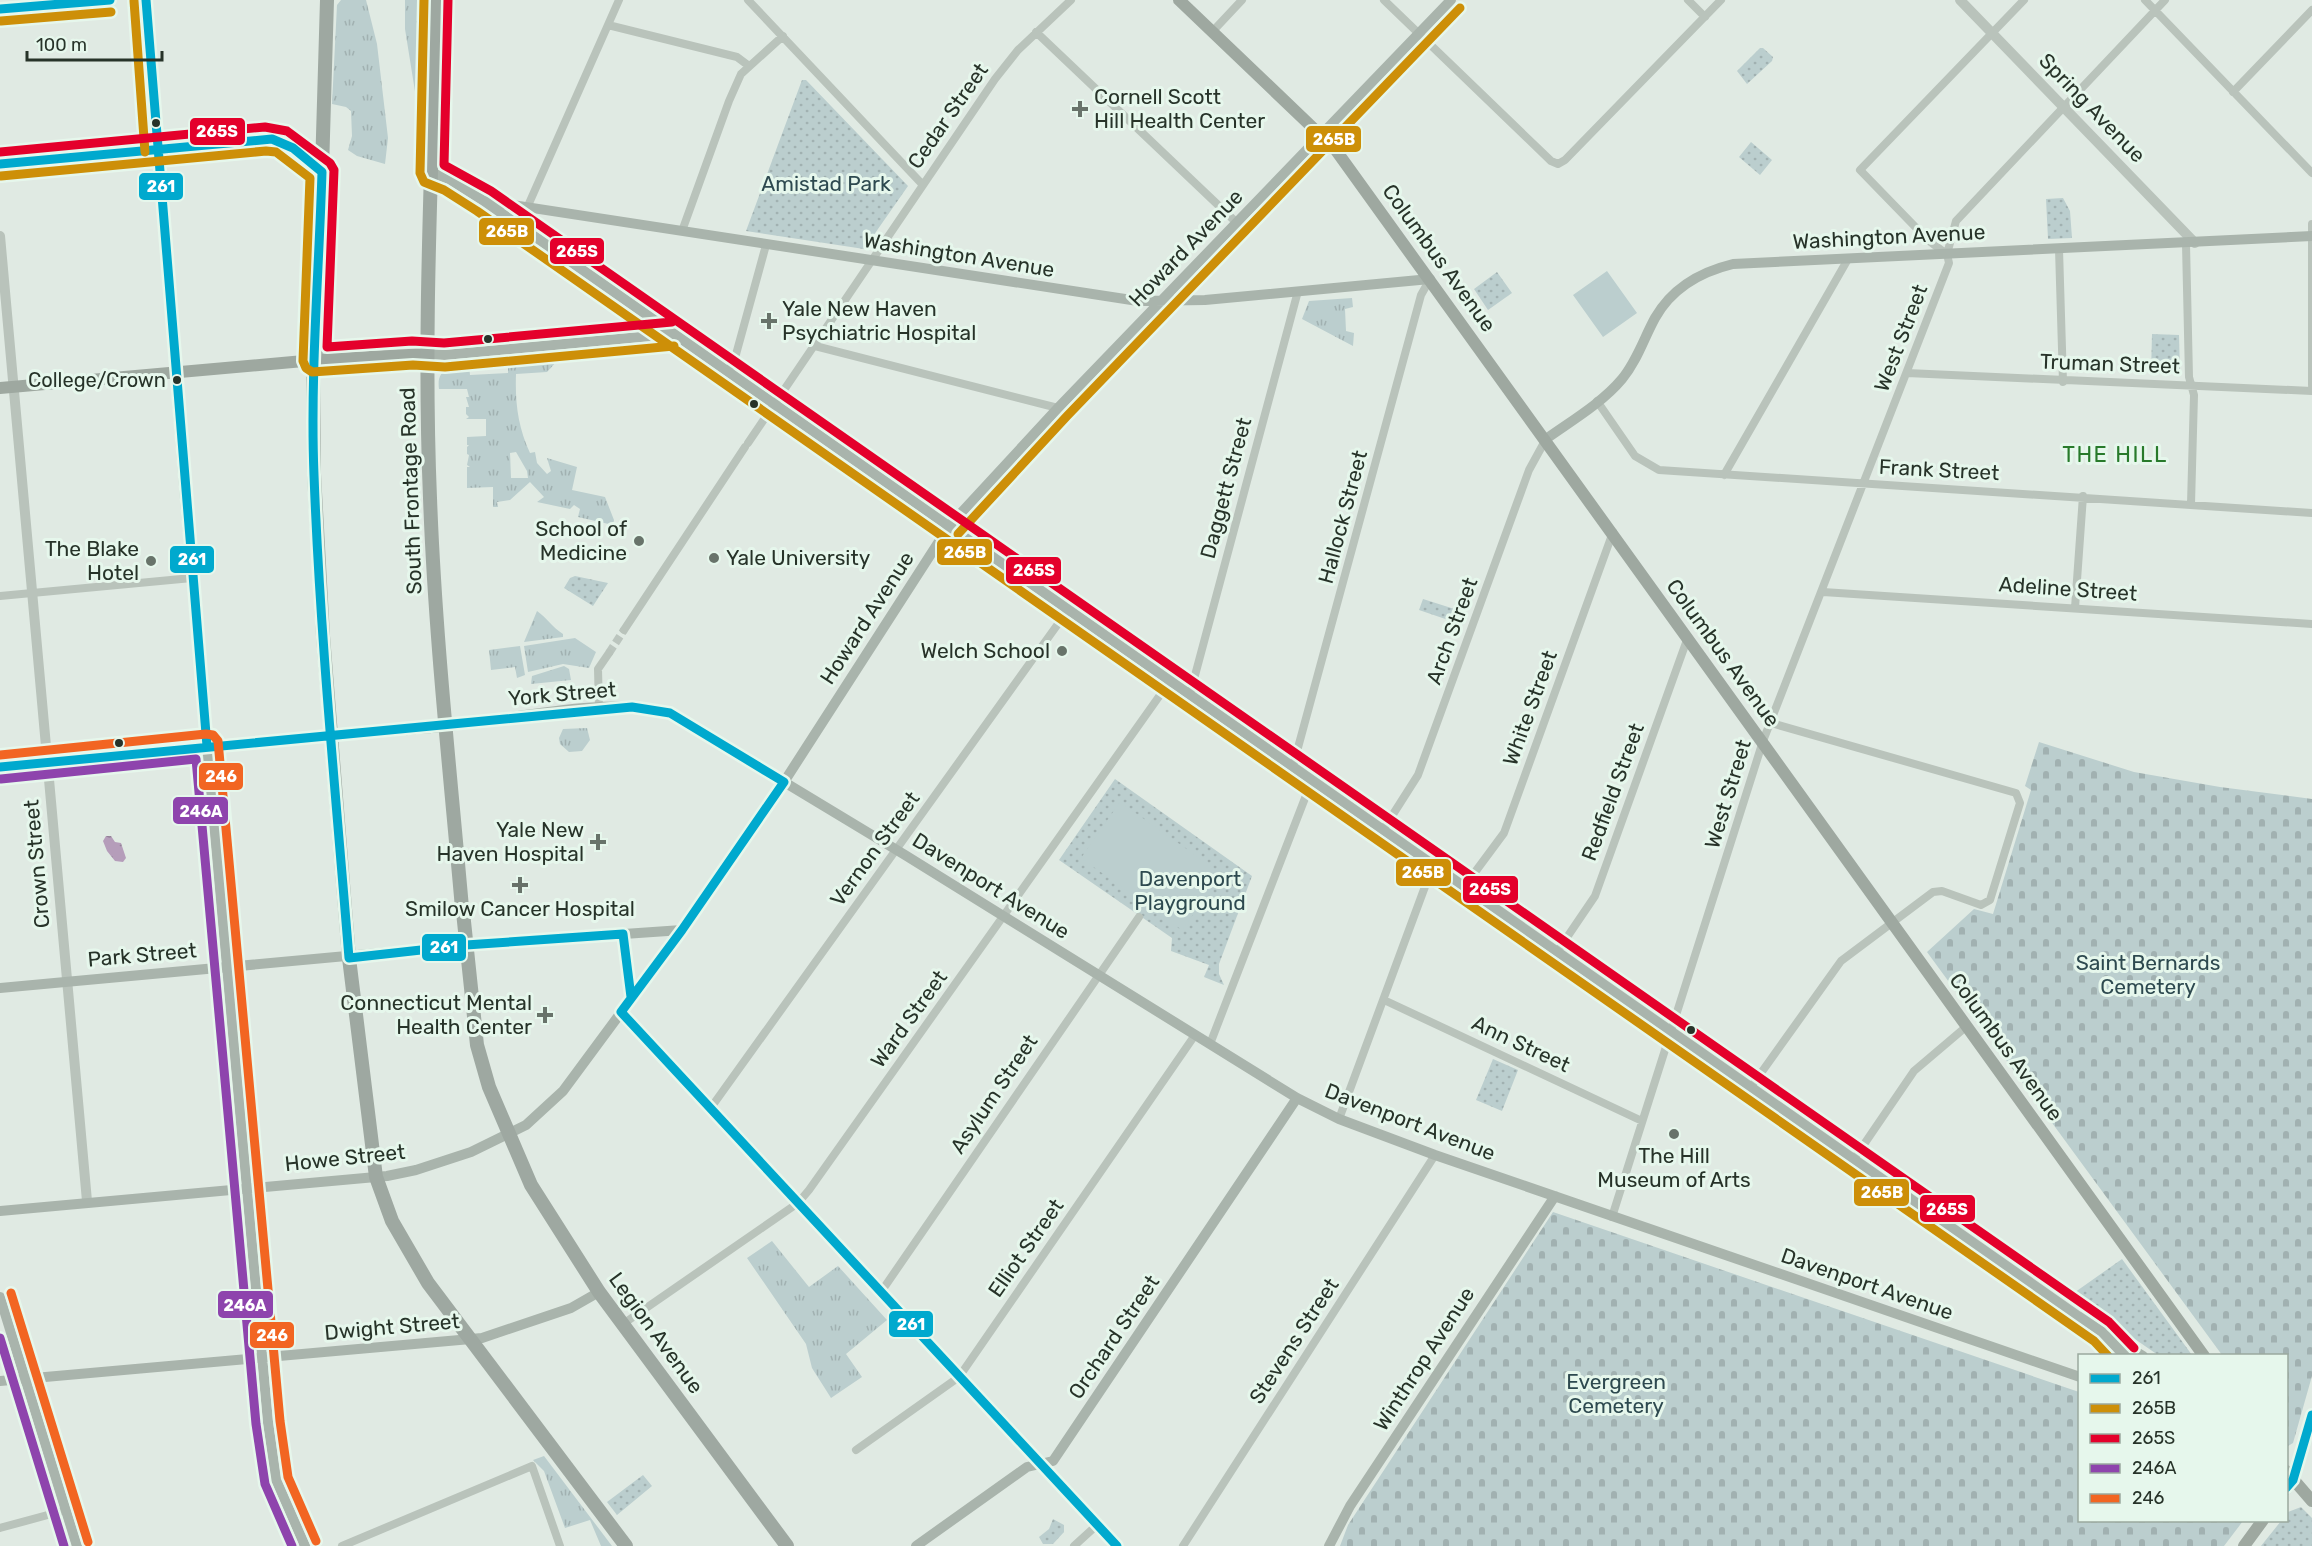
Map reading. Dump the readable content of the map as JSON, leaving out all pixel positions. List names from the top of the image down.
{
  "streets": {
    "highway": ["South Frontage Road", "Legion Avenue"],
    "main road": [
      "Washington Avenue",
      "Howard Avenue",
      "Columbus Avenue",
      "York Street",
      "Davenport Avenue",
      "Park Street",
      "Howe Street",
      "Dwight Street",
      "Orchard Street",
      "Winthrop Avenue"
    ],
    "street": [
      "Spring Avenue",
      "Cedar Street",
      "West Street",
      "Truman Street",
      "Frank Street",
      "Daggett Street",
      "Hallock Street",
      "Adeline Street",
      "Arch Street",
      "White Street",
      "Redfield Street",
      "Vernon Street",
      "Crown Street",
      "Ward Street",
      "Ann Street",
      "Asylum Street",
      "Elliot Street",
      "Stevens Street"
    ]
  },
  "crossings": [
    ["Spring Avenue", "Washington Avenue"],
    ["Spring Avenue", "West Street"],
    ["Cedar Street", "Washington Avenue"],
    ["Washington Avenue", "Howard Avenue"],
    ["Washington Avenue", "Columbus Avenue"],
    ["Washington Avenue", "West Street"],
    ["Washington Avenue", "Frank Street"],
    ["Washington Avenue", "Daggett Street"],
    ["Washington Avenue", "Hallock Street"],
    ["Washington Avenue", "Arch Street"],
    ["Howard Avenue", "Columbus Avenue"],
    ["Howard Avenue", "South Frontage Road"],
    ["Howard Avenue", "York Street"],
    ["Howard Avenue", "Davenport Avenue"],
    ["Howard Avenue", "Park Street"],
    ["Howard Avenue", "Howe Street"],
    ["Howard Avenue", "Legion Avenue"],
    ["Columbus Avenue", "West Street"],
    ["Columbus Avenue", "Hallock Street"],
    ["Columbus Avenue", "Arch Street"],
    ["Columbus Avenue", "White Street"],
    ["Columbus Avenue", "Redfield Street"],
    ["West Street", "Truman Street"],
    ["West Street", "Frank Street"],
    ["West Street", "Adeline Street"],
    ["West Street", "Davenport Avenue"],
    ["West Street", "Ann Street"],
    ["South Frontage Road", "York Street"],
    ["South Frontage Road", "Park Street"],
    ["South Frontage Road", "Howe Street"],
    ["South Frontage Road", "Legion Avenue"],
    ["York Street", "Davenport Avenue"],
    ["Vernon Street", "Davenport Avenue"],
    ["Crown Street", "Park Street"],
    ["Crown Street", "Howe Street"],
    ["Davenport Avenue", "Ward Street"],
    ["Davenport Avenue", "Asylum Street"],
    ["Davenport Avenue", "Elliot Street"],
    ["Davenport Avenue", "Orchard Street"],
    ["Davenport Avenue", "Stevens Street"],
    ["Davenport Avenue", "Winthrop Avenue"],
    ["Ward Street", "Legion Avenue"],
    ["Howe Street", "Legion Avenue"],
    ["Dwight Street", "Legion Avenue"]
  ],
  "districts": ["THE HILL"],
  "parks": [
    "Amistad Park",
    "Davenport Playground",
    "Saint Bernards Cemetery",
    "Evergreen Cemetery"
  ],
  "places": {
    "health": [
      "Cornell Scott Hill Health Center",
      "Yale New Haven Psychiatric Hospital",
      "Yale New Haven Hospital",
      "Smilow Cancer Hospital",
      "Connecticut Mental Health Center"
    ],
    "other": [
      "College/Crown",
      "School of Medicine",
      "Yale University",
      "The Blake Hotel",
      "Welch School",
      "The Hill Museum of Arts"
    ]
  },
  "lines": [
    "transit line 261",
    "transit line 265B",
    "transit line 265S",
    "transit line 246",
    "transit line 246A"
  ],
  "legend": [
    "261",
    "265B",
    "265S",
    "246A",
    "246"
  ],
  "scale_bar": "100 m"
}
